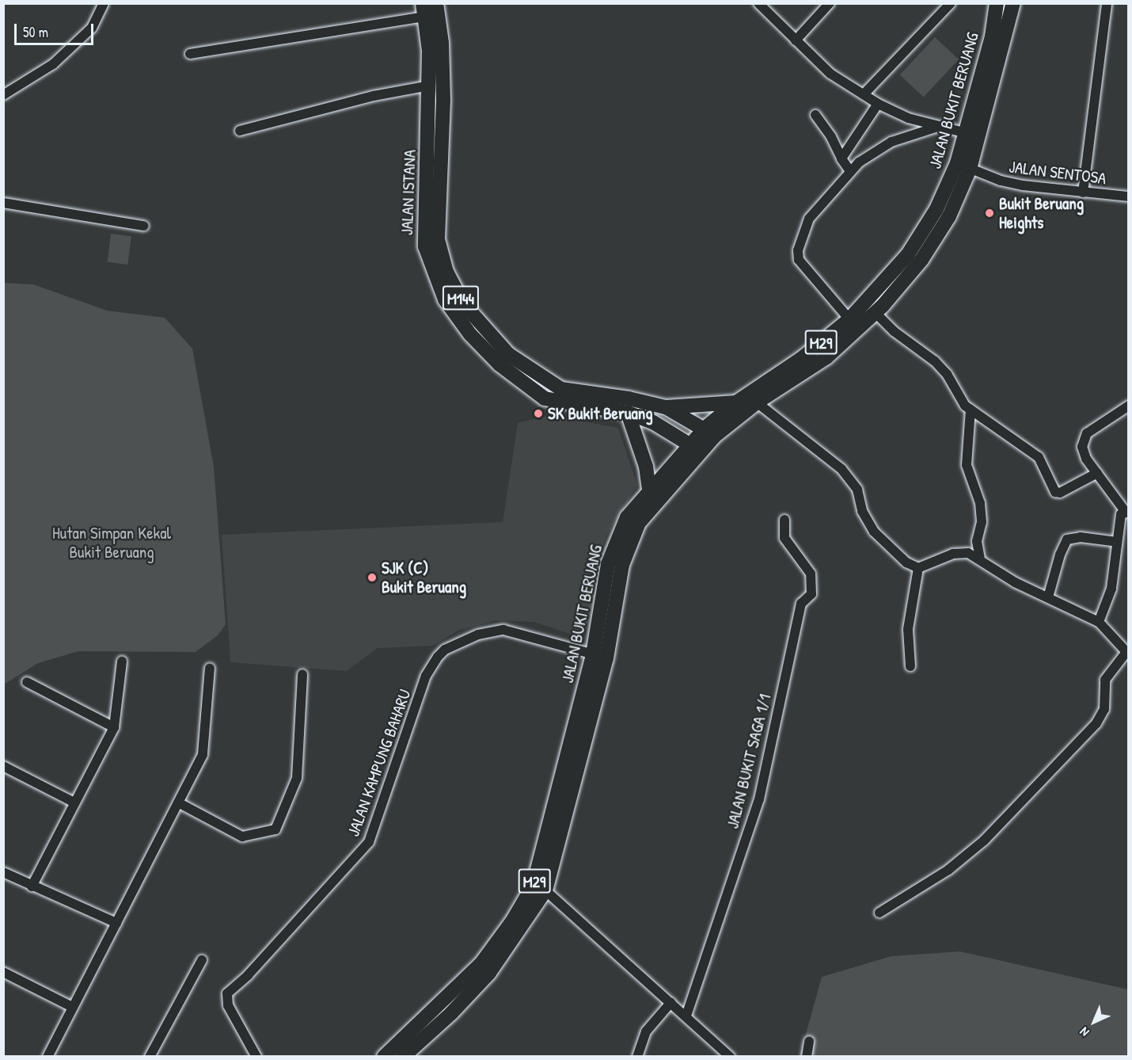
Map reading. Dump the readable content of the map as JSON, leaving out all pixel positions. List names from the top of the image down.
{
  "streets": {
    "main road": [
      "JALAN BUKIT BERUANG",
      "JALAN ISTANA",
      "M144",
      "M29"
    ],
    "street": ["JALAN SENTOSA", "JALAN BUKIT SAGA 1/1", "JALAN KAMPUNG BAHARU"]
  },
  "crossings": [
    ["JALAN BUKIT BERUANG", "JALAN SENTOSA"],
    ["JALAN BUKIT BERUANG", "JALAN ISTANA"],
    ["JALAN BUKIT BERUANG", "JALAN KAMPUNG BAHARU"]
  ],
  "parks": ["Hutan Simpan Kekal Bukit Beruang"],
  "places": ["Bukit Beruang Heights", "SK Bukit Beruang", "SJK (C) Bukit Beruang"],
  "scale_bar": "50 m",
  "north": "bottom left"
}
